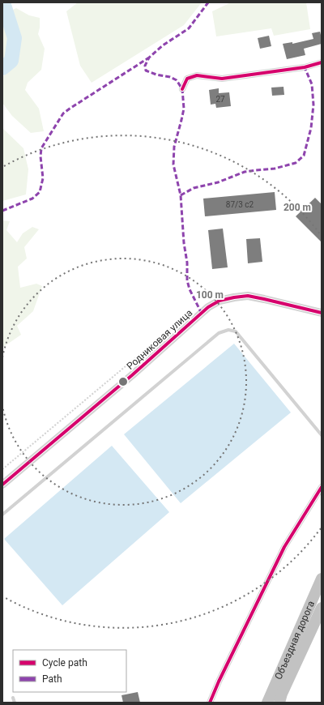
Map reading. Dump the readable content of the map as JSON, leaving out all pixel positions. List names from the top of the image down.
{
  "streets": {
    "highway": ["Объездная дорога"],
    "street": ["Родниковая улица"]
  },
  "house_numbers": ["27", "87/3 с2"],
  "legend": ["Cycle path", "Path"],
  "rings": ["200 m", "100 m"]
}
